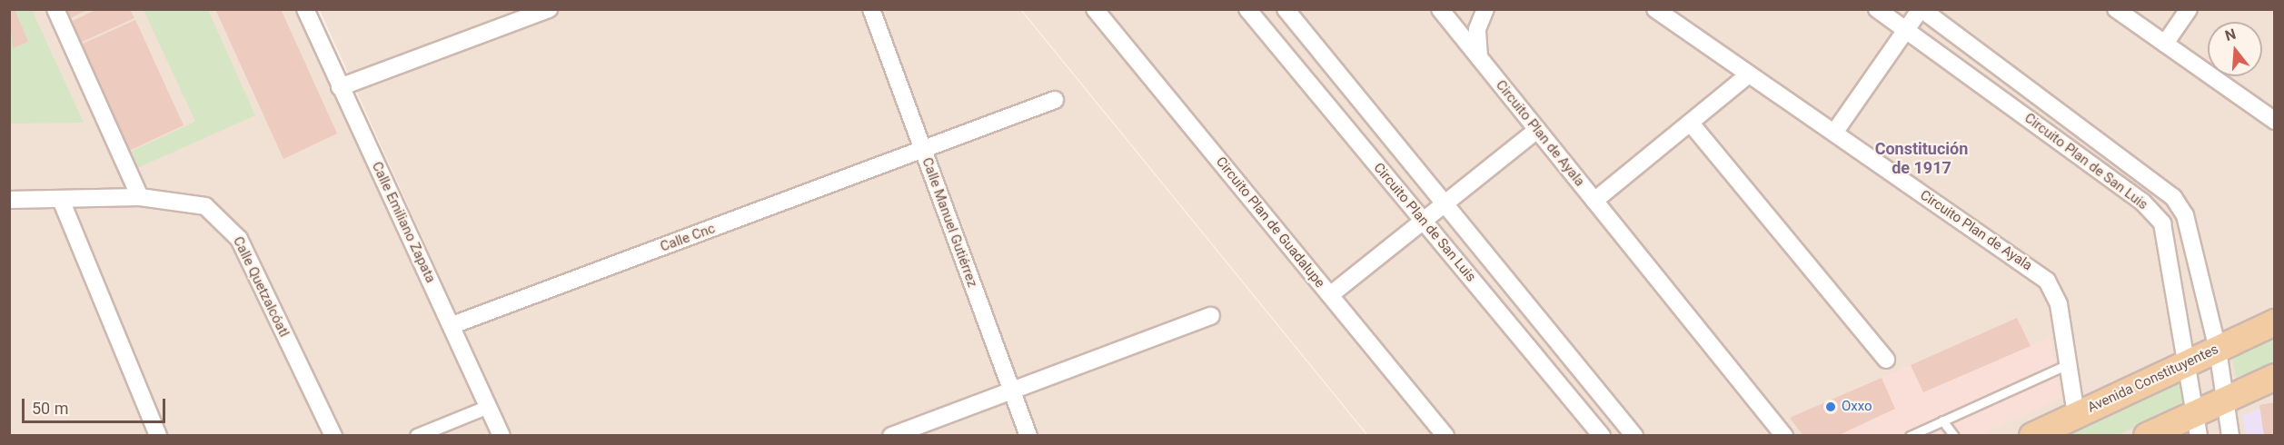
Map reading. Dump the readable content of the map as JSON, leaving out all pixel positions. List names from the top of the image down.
{
  "streets": {
    "main road": ["Avenida Constituyentes"],
    "street": [
      "Circuito Plan de Ayala",
      "Circuito Plan de San Luis",
      "Calle Emiliano Zapata",
      "Calle Manuel Gutiérrez",
      "Circuito Plan de Guadalupe",
      "Calle Cnc",
      "Calle Quetzalcóatl"
    ]
  },
  "crossings": [
    ["Circuito Plan de Ayala", "Avenida Constituyentes"],
    ["Circuito Plan de San Luis", "Avenida Constituyentes"],
    ["Calle Emiliano Zapata", "Calle Cnc"],
    ["Calle Manuel Gutiérrez", "Calle Cnc"]
  ],
  "districts": ["Constitución de 1917"],
  "places": ["Oxxo"],
  "scale_bar": "50 m",
  "north": "top"
}
